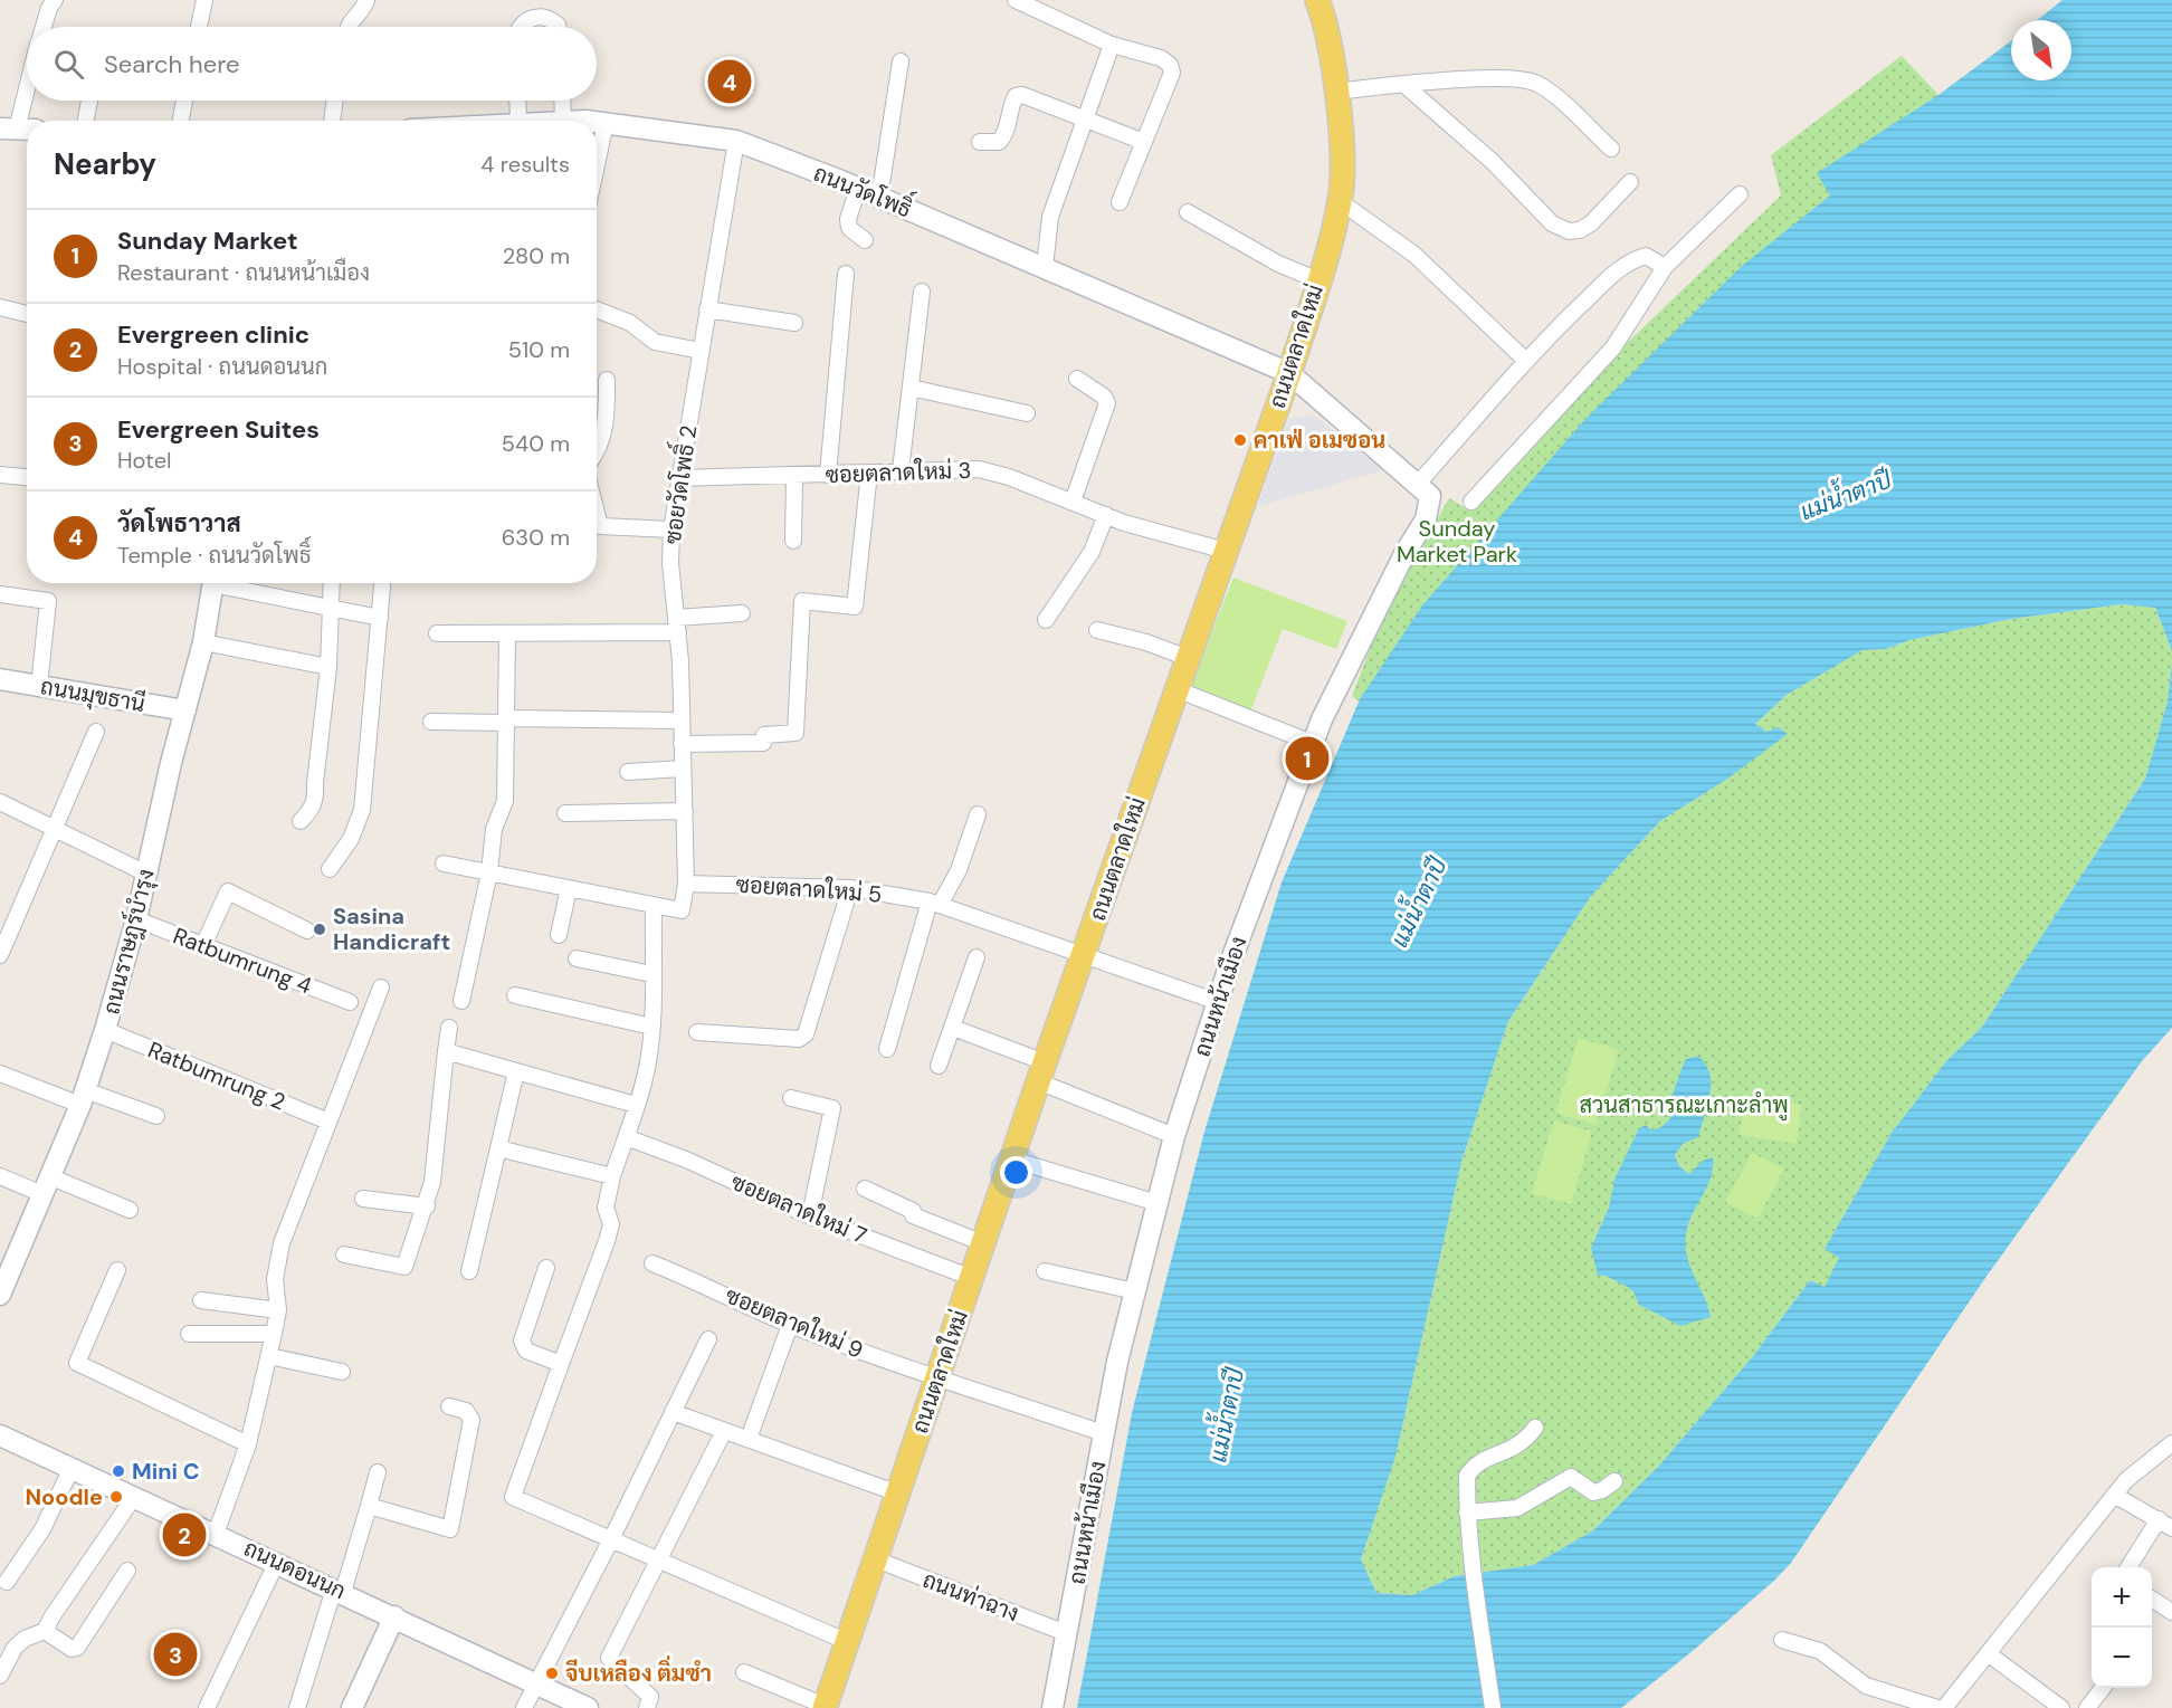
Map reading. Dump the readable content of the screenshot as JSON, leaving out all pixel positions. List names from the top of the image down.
{
  "streets": {
    "main road": ["ถนนตลาดใหม่"],
    "street": [
      "ถนนวัดโพธิ์",
      "ซอยตลาดใหม่ 3",
      "ซอยวัดโพธิ์ 2",
      "ถนนมุขธานี",
      "ซอยตลาดใหม่ 5",
      "ถนนราษฎร์บำรุง",
      "Ratbumrung 4",
      "ถนนหน้าเมือง",
      "Ratbumrung 2",
      "ซอยตลาดใหม่ 7",
      "ซอยตลาดใหม่ 9",
      "ถนนดอนนก",
      "ถนนท่าฉาง"
    ]
  },
  "crossings": [
    ["ถนนวัดโพธิ์", "ถนนตลาดใหม่"],
    ["ถนนวัดโพธิ์", "ซอยวัดโพธิ์ 2"],
    ["ถนนตลาดใหม่", "ซอยตลาดใหม่ 3"],
    ["ถนนตลาดใหม่", "ซอยตลาดใหม่ 5"],
    ["ถนนตลาดใหม่", "ซอยตลาดใหม่ 7"],
    ["ถนนตลาดใหม่", "ซอยตลาดใหม่ 9"],
    ["ถนนตลาดใหม่", "ถนนท่าฉาง"],
    ["ซอยตลาดใหม่ 3", "ซอยวัดโพธิ์ 2"],
    ["ซอยวัดโพธิ์ 2", "ซอยตลาดใหม่ 5"],
    ["ถนนมุขธานี", "ถนนราษฎร์บำรุง"],
    ["ซอยตลาดใหม่ 5", "ถนนหน้าเมือง"],
    ["ถนนราษฎร์บำรุง", "Ratbumrung 4"],
    ["ถนนราษฎร์บำรุง", "Ratbumrung 2"],
    ["ถนนหน้าเมือง", "ซอยตลาดใหม่ 9"],
    ["ถนนหน้าเมือง", "ถนนท่าฉาง"]
  ],
  "water": ["แม่น้ำตาปี"],
  "parks": ["Sunday Market Park", "สวนสาธารณะเกาะลำพู"],
  "places": [
    "คาเฟ่ อเมซอน",
    "Sasina Handicraft",
    "Mini C",
    "Noodle",
    "จีบเหลือง ติ่มซำ"
  ],
  "north": "bottom right",
  "page": {
    "search": "Search here",
    "pins": [
      "4",
      "1",
      "2",
      "3"
    ],
    "heading": ["Nearby", "4 results"],
    "list": [
      {
        "mark": "1",
        "name": "Sunday Market",
        "note": "Restaurant · ถนนหน้าเมือง",
        "value": "280 m"
      },
      {
        "mark": "2",
        "name": "Evergreen clinic",
        "note": "Hospital · ถนนดอนนก",
        "value": "510 m"
      },
      {
        "mark": "3",
        "name": "Evergreen Suites",
        "note": "Hotel",
        "value": "540 m"
      },
      {
        "mark": "4",
        "name": "วัดโพธาวาส",
        "note": "Temple · ถนนวัดโพธิ์",
        "value": "630 m"
      }
    ],
    "map_buttons": ["+", "−"]
  }
}
